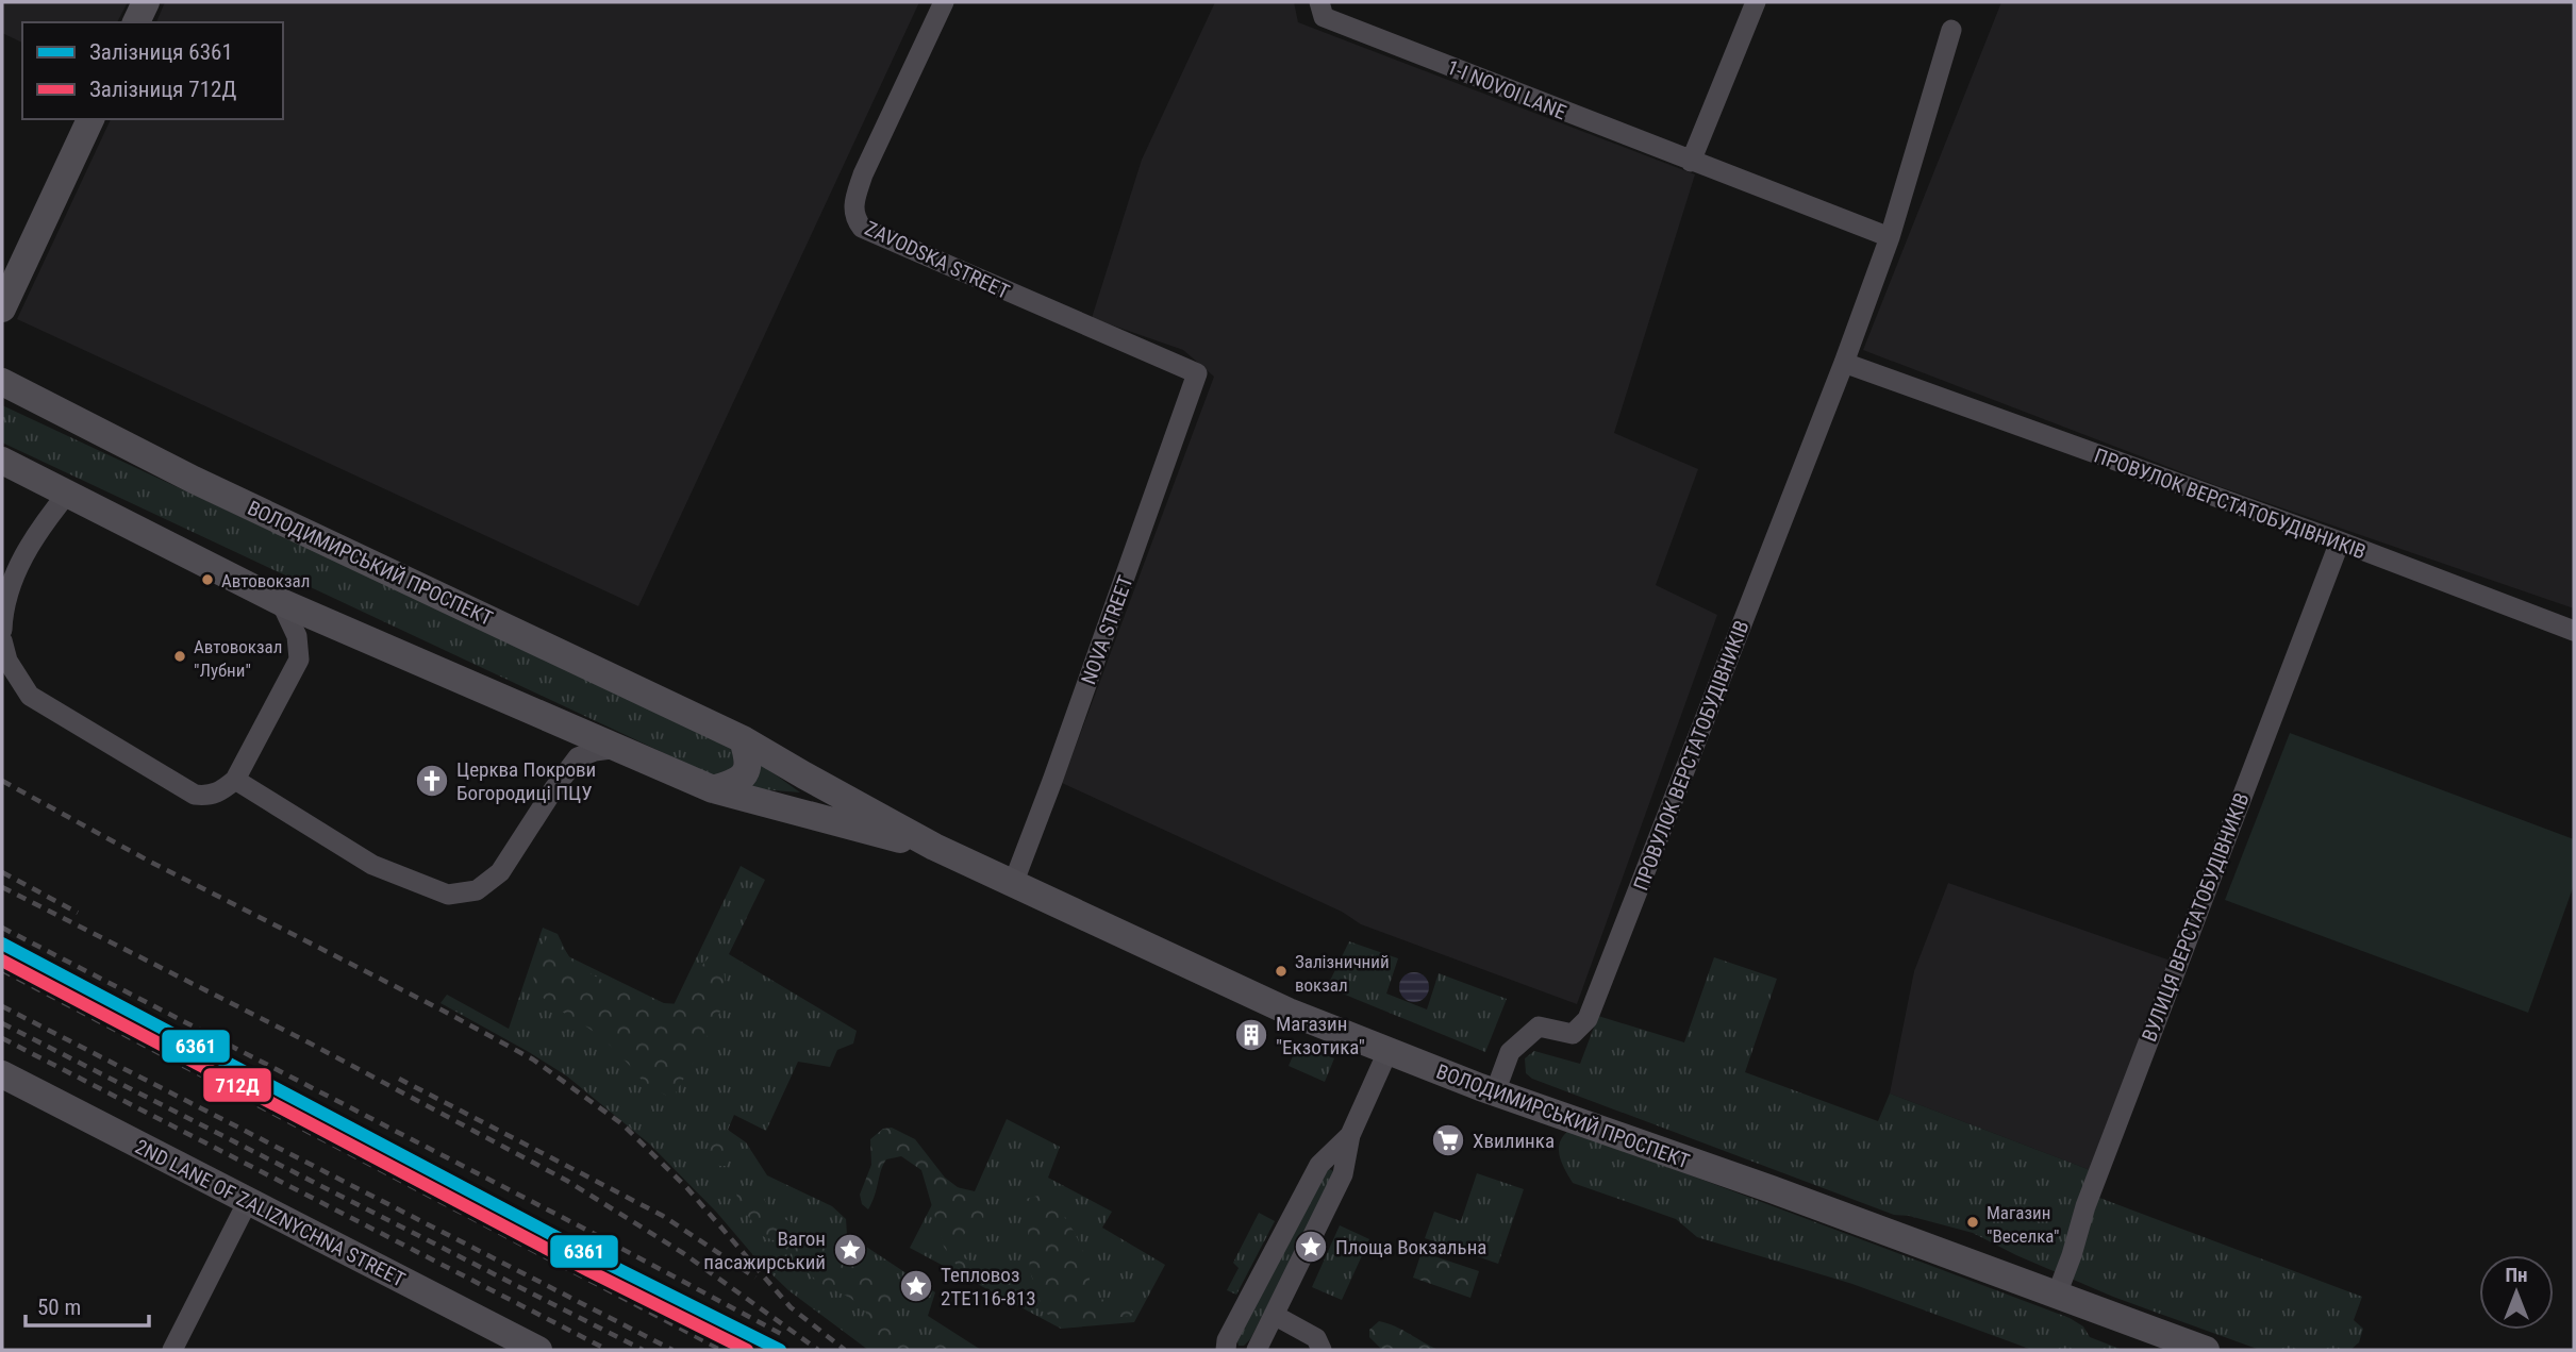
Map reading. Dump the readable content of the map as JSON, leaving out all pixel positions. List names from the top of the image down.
{
  "streets": {
    "main road": ["ВОЛОДИМИРСЬКИЙ ПРОСПЕКТ", "2ND LANE OF ZALIZNYCHNA STREET"],
    "street": [
      "1-I NOVOI LANE",
      "ZAVODSKA STREET",
      "ПРОВУЛОК ВЕРСТАТОБУДІВНИКІВ",
      "NOVA STREET",
      "ВУЛИЦЯ ВЕРСТАТОБУДІВНИКІВ"
    ]
  },
  "crossings": [
    ["1-I NOVOI LANE", "ПРОВУЛОК ВЕРСТАТОБУДІВНИКІВ"],
    ["ZAVODSKA STREET", "NOVA STREET"],
    ["ПРОВУЛОК ВЕРСТАТОБУДІВНИКІВ", "ВОЛОДИМИРСЬКИЙ ПРОСПЕКТ"],
    ["ПРОВУЛОК ВЕРСТАТОБУДІВНИКІВ", "ВУЛИЦЯ ВЕРСТАТОБУДІВНИКІВ"],
    ["ВОЛОДИМИРСЬКИЙ ПРОСПЕКТ", "NOVA STREET"],
    ["ВОЛОДИМИРСЬКИЙ ПРОСПЕКТ", "ВУЛИЦЯ ВЕРСТАТОБУДІВНИКІВ"]
  ],
  "places": {
    "other": [
      "Автовокзал",
      "Автовокзал \"Лубни\"",
      "Залізничний вокзал",
      "Магазин \"Веселка\""
    ],
    "church": ["Церква Покрови Богородиці ПЦУ"],
    "building": ["Магазин \"Екзотика\""],
    "supermarket": ["Хвилинка"],
    "place": ["Площа Вокзальна", "Вагон пасажирський", "Тепловоз 2ТЕ116-813"]
  },
  "lines": ["rail line 6361", "rail line 712Д"],
  "legend": ["Залізниця 6361", "Залізниця 712Д"],
  "scale_bar": "50 m",
  "north": "top"
}
